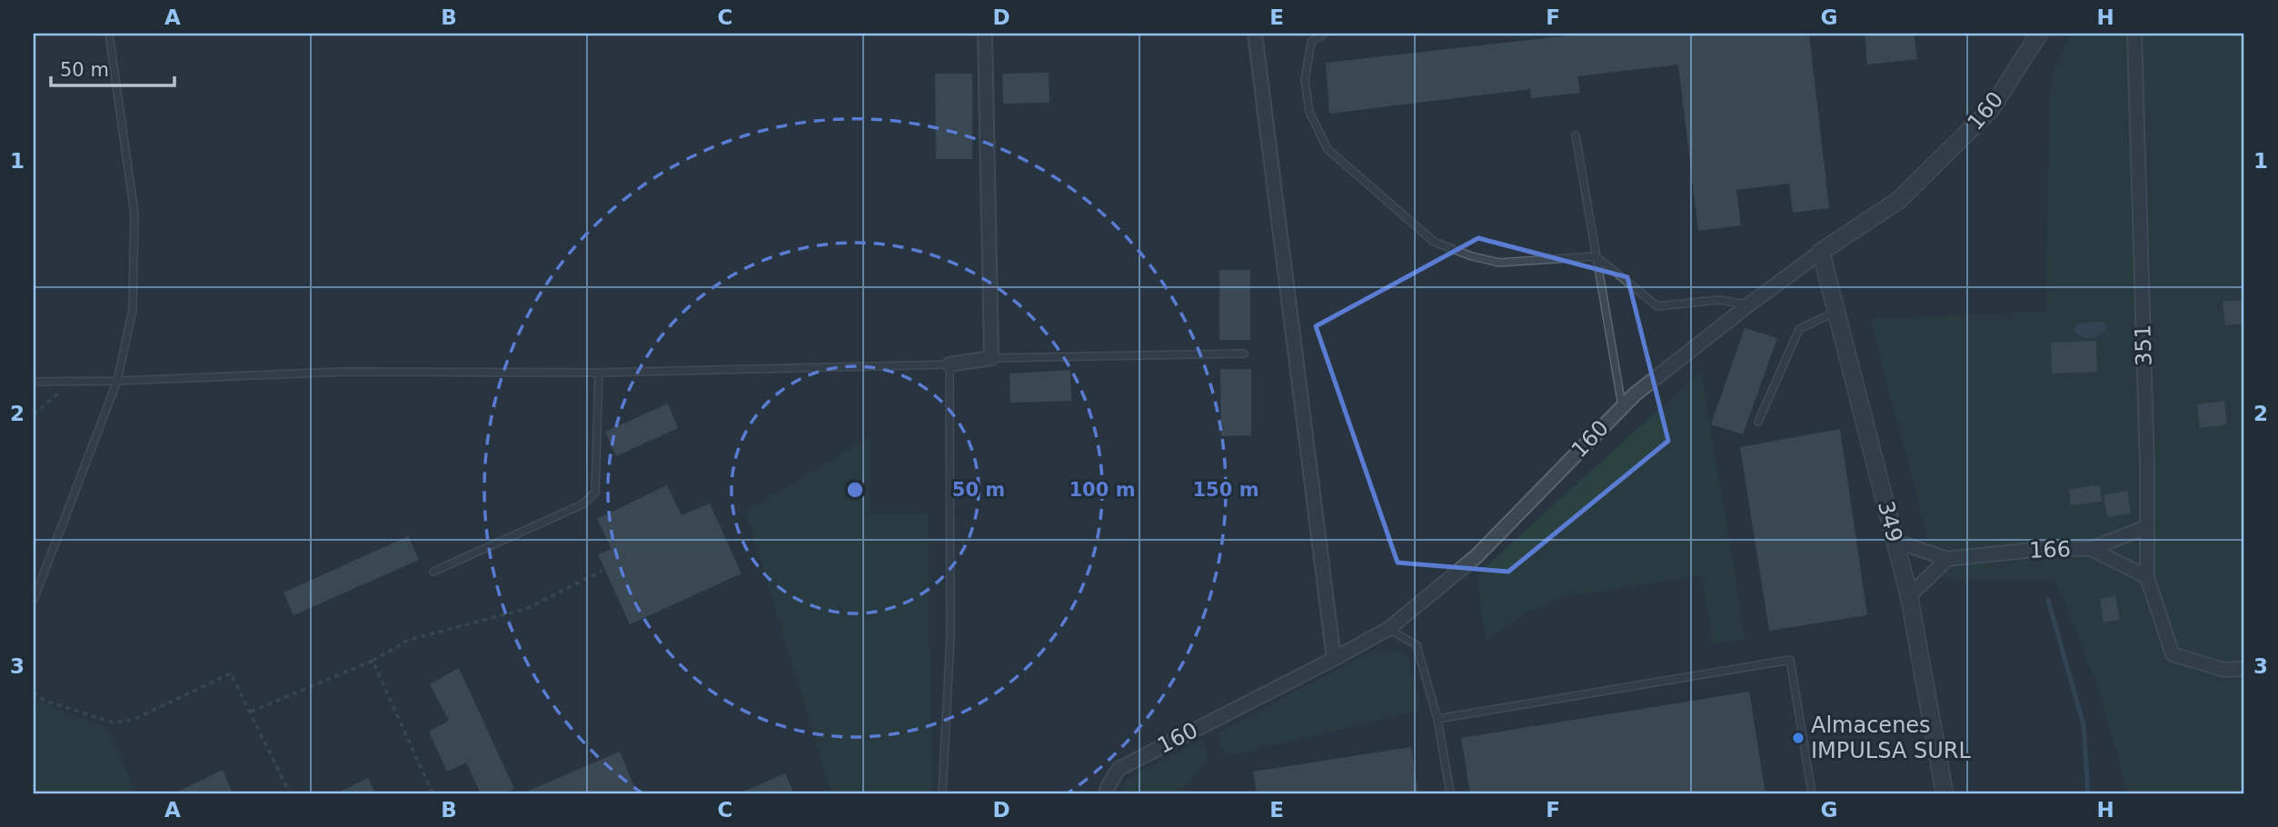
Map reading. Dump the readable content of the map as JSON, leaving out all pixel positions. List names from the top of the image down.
{
  "streets": {
    "street": [
      "160",
      "351",
      "349",
      "166"
    ]
  },
  "crossings": [
    ["160", "349"],
    ["351", "166"],
    ["349", "166"]
  ],
  "places": ["Almacenes IMPULSA SURL"],
  "scale_bar": "50 m",
  "grid": {
    "columns": [
      "A",
      "B",
      "C",
      "D",
      "E",
      "F",
      "G",
      "H"
    ],
    "rows": ["1", "2", "3"]
  },
  "rings": ["50 m", "100 m", "150 m"]
}
